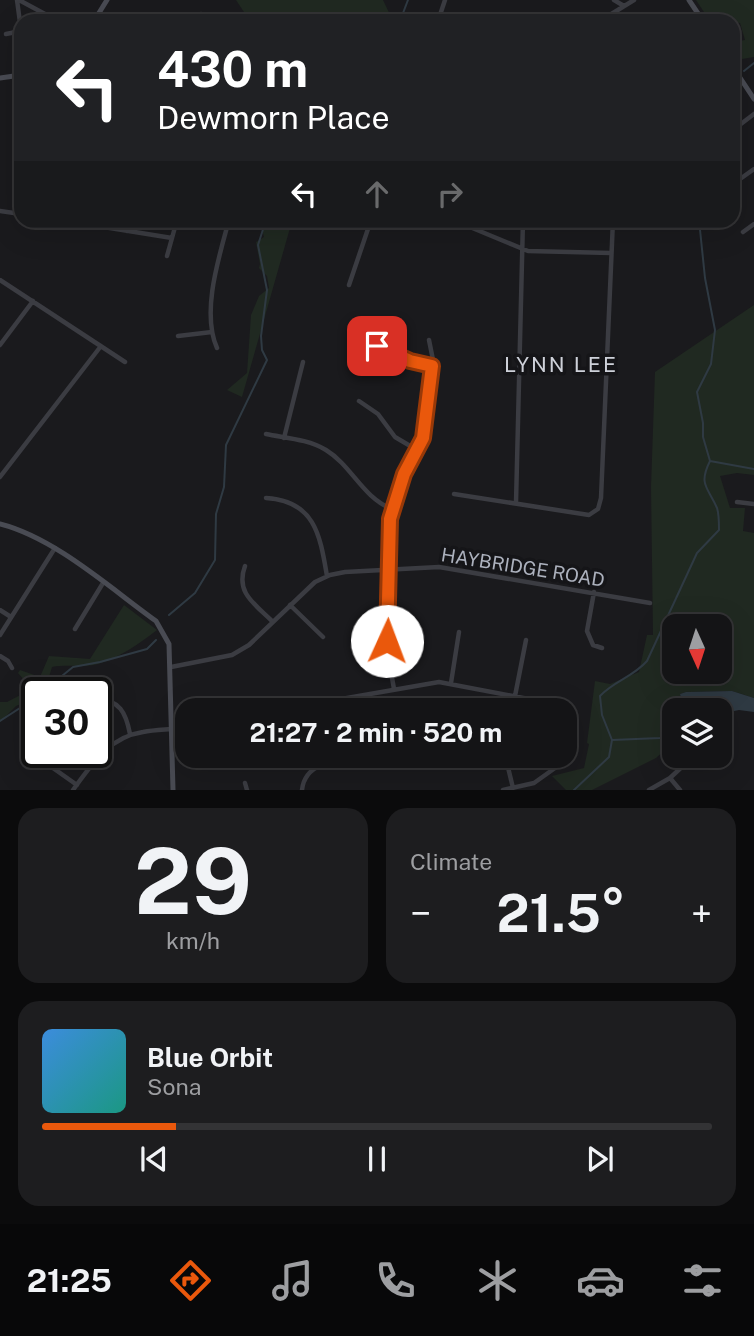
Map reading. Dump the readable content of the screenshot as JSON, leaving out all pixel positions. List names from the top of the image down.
{
  "streets": {
    "street": ["HAYBRIDGE ROAD"]
  },
  "districts": ["LYNN LEE"],
  "north": "bottom",
  "page": {
    "turn": ["430 m", "Dewmorn Place"],
    "limit": "30",
    "trip": "21:27 · 2 min · 520 m",
    "tile": [
      ["29", "km/h"],
      "Climate"
    ],
    "heat": ["−", "21.5°", "+"],
    "song": ["Blue Orbit", "Sona"],
    "tabs": "21:25"
  }
}
